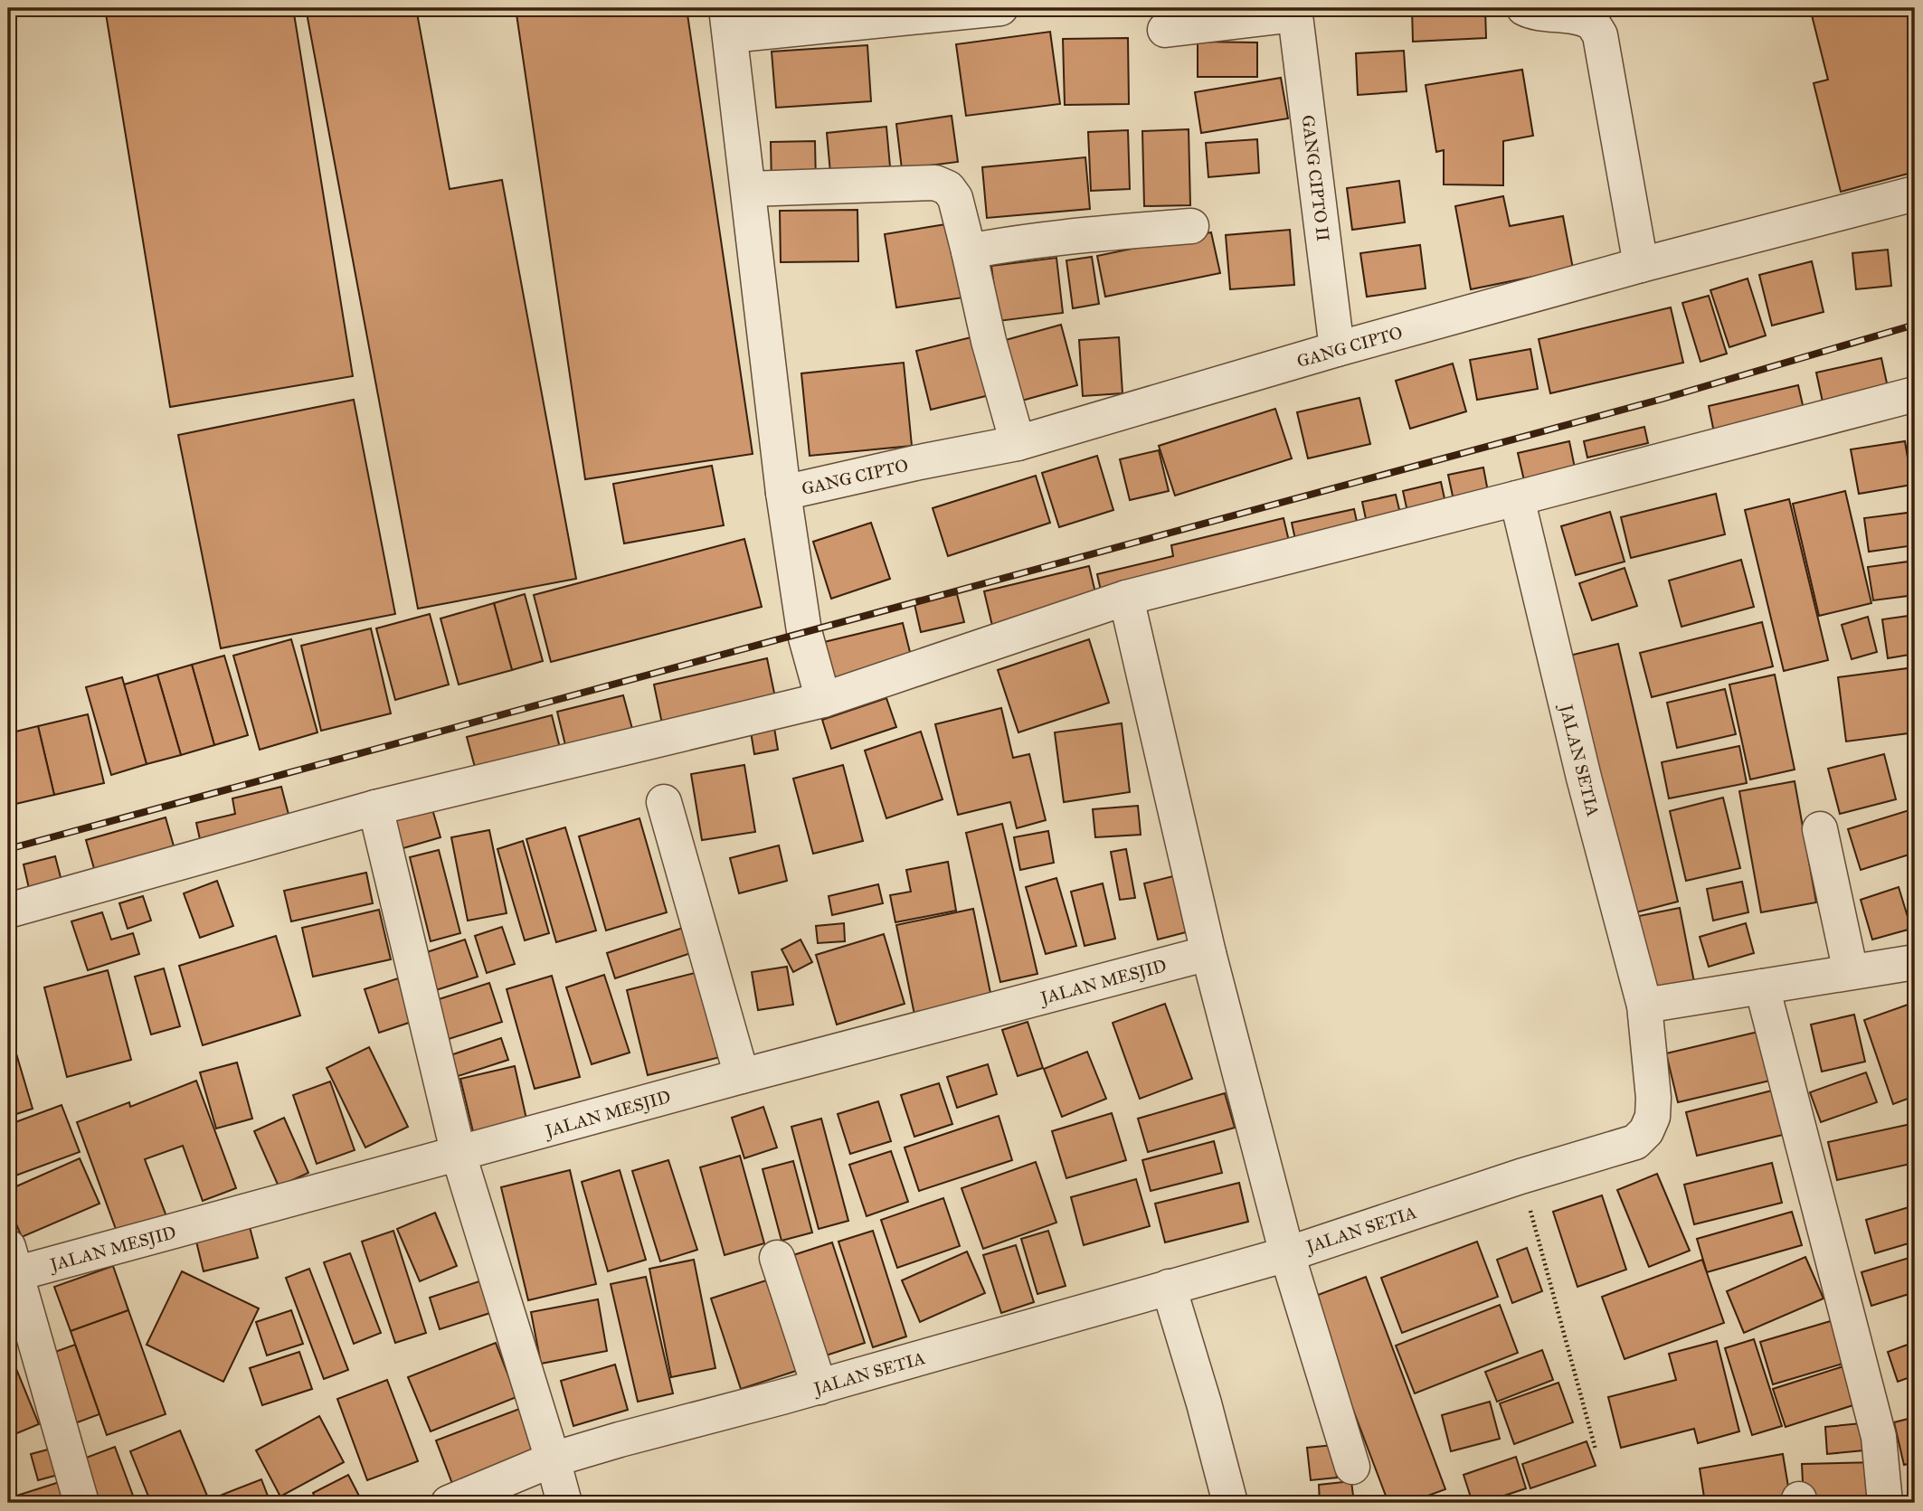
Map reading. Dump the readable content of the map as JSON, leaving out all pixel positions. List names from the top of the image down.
{
  "streets": {
    "street": [
      "GANG CIPTO II",
      "GANG CIPTO",
      "JALAN SETIA",
      "JALAN MESJID"
    ]
  },
  "crossings": [
    ["GANG CIPTO II", "GANG CIPTO"]
  ]
}
